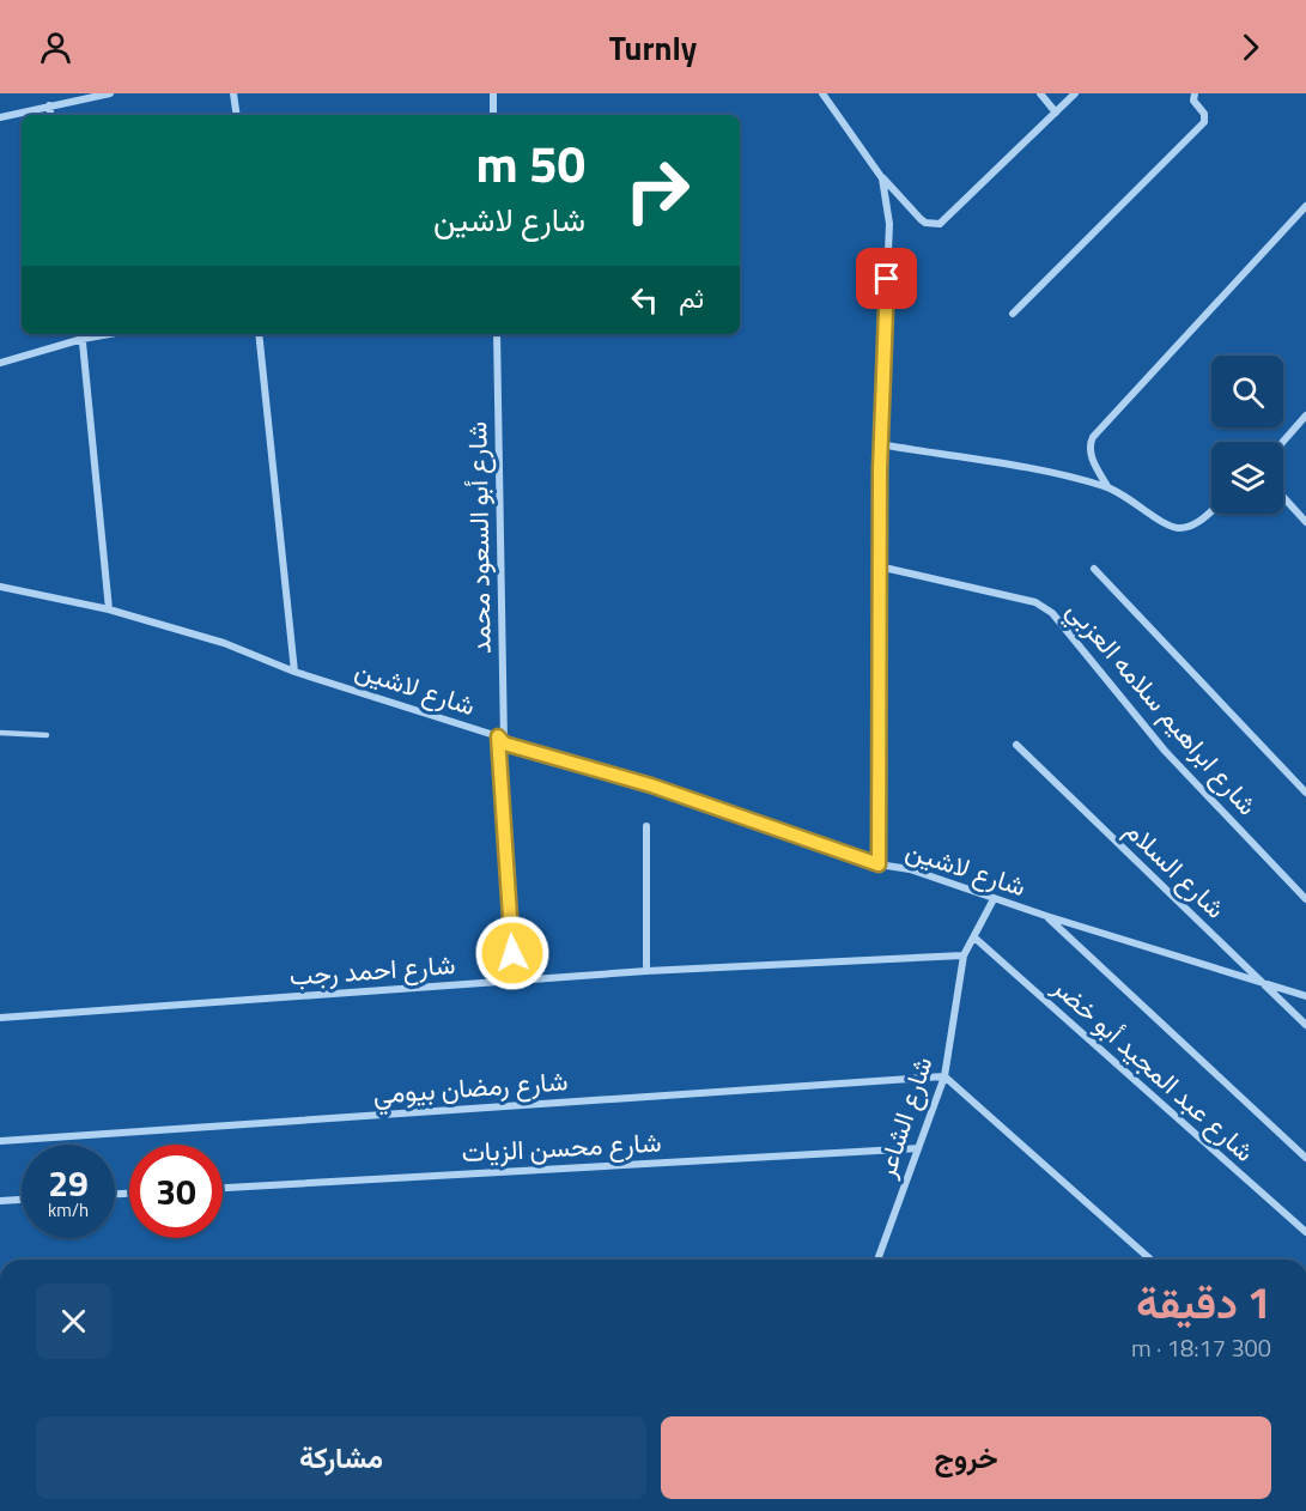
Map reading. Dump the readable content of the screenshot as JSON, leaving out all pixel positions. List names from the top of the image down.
{
  "streets": {
    "street": [
      "شارع أبو السعود محمد",
      "شارع لاشين",
      "شارع ابراهيم سلامه العزبي",
      "شارع السلام",
      "شارع احمد رجب",
      "شارع عبد المجيد أبو خضر",
      "شارع رمضان بيومي",
      "شارع الشاعر",
      "شارع محسن الزيات"
    ]
  },
  "crossings": [
    ["شارع أبو السعود محمد", "شارع لاشين"],
    ["شارع أبو السعود محمد", "شارع احمد رجب"],
    ["شارع لاشين", "شارع السلام"],
    ["شارع لاشين", "شارع الشاعر"],
    ["شارع احمد رجب", "شارع الشاعر"],
    ["شارع عبد المجيد أبو خضر", "شارع الشاعر"],
    ["شارع رمضان بيومي", "شارع الشاعر"],
    ["شارع الشاعر", "شارع محسن الزيات"]
  ],
  "page": {
    "header": "Turnly",
    "turn": ["50 m", "شارع لاشين"],
    "then": "ثم",
    "speed": "29 km/h",
    "limit": "30",
    "heading": ["1 دقيقة", "300 m · 18:17"],
    "buttons": ["خروج", "مشاركة"]
  }
}
